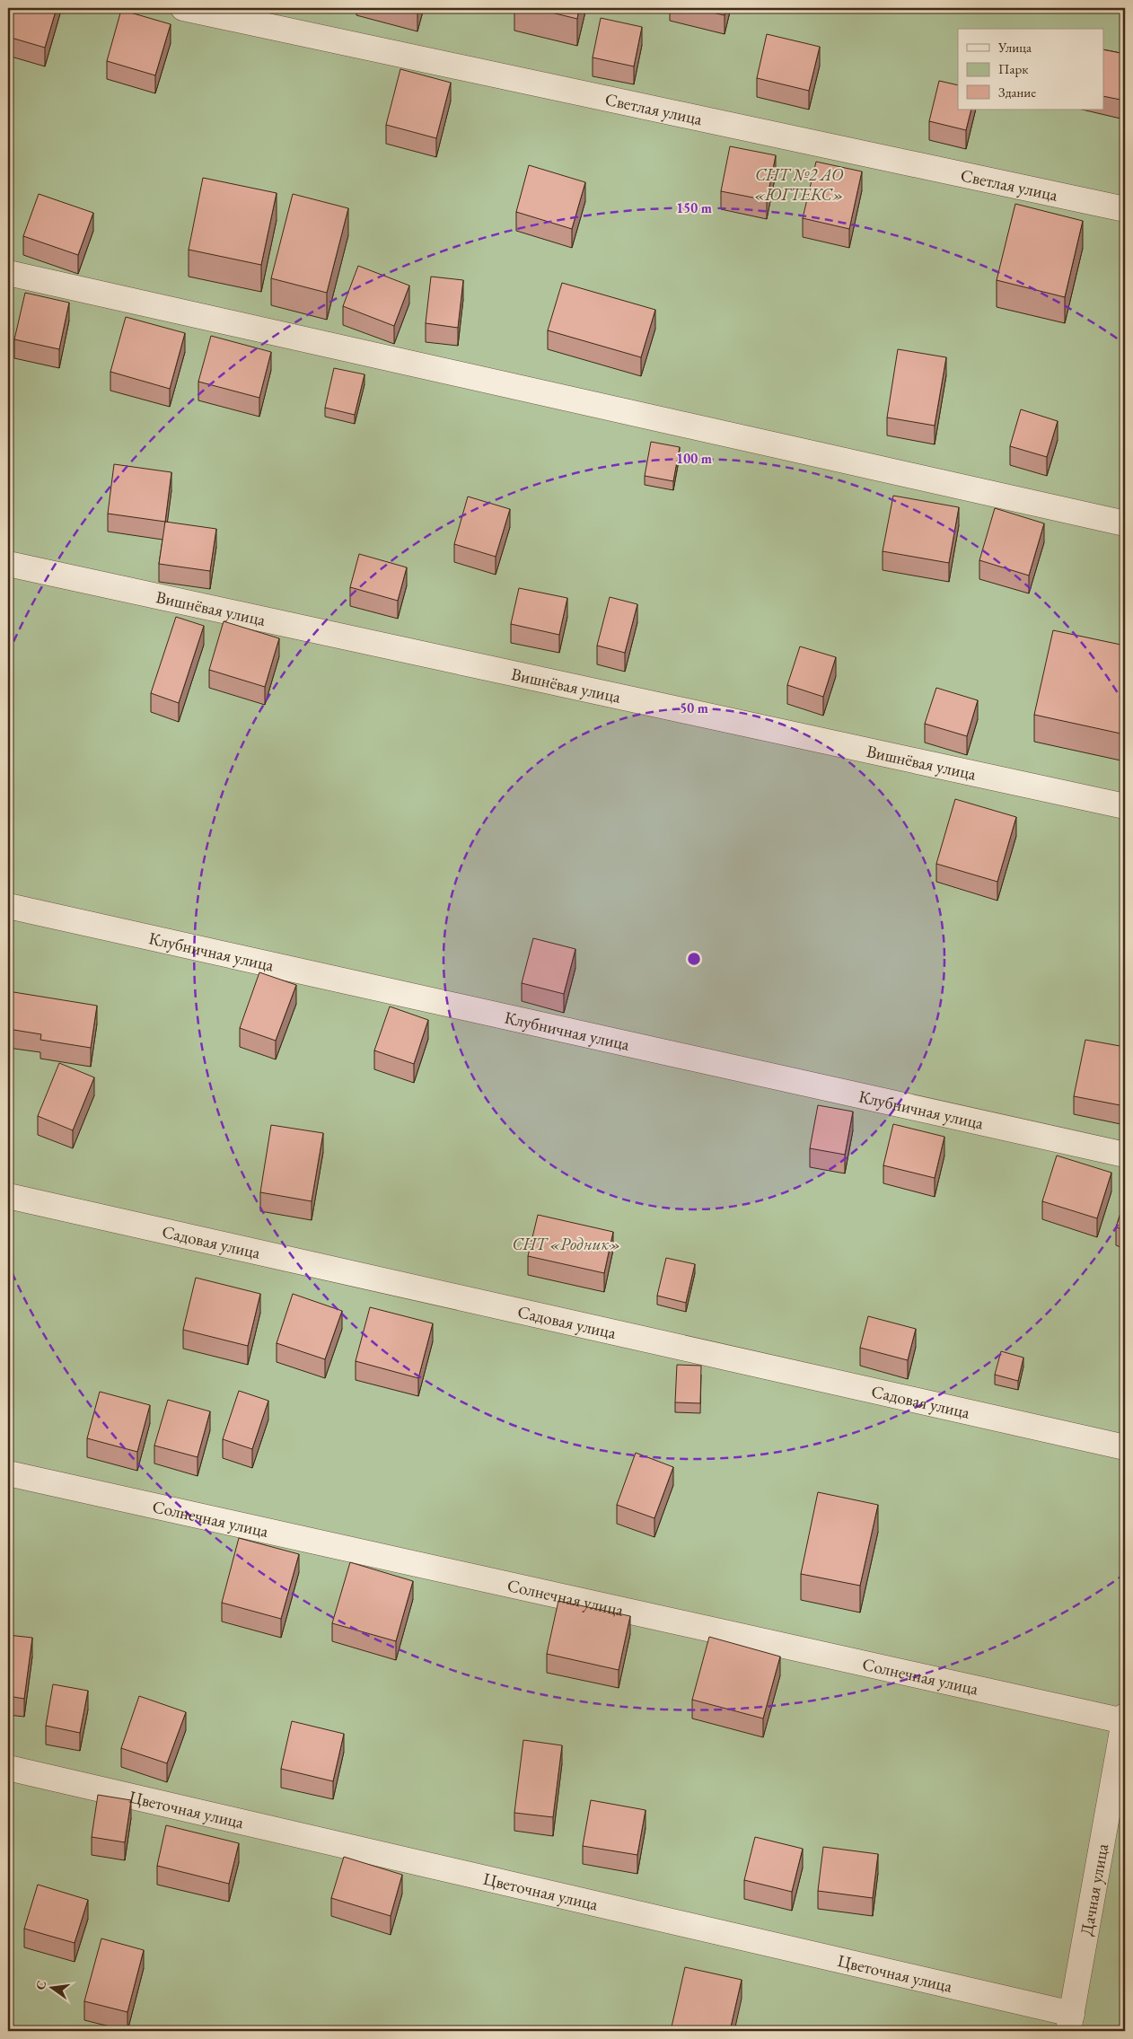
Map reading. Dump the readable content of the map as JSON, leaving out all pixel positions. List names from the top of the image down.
{
  "streets": {
    "street": [
      "Светлая улица",
      "Вишнёвая улица",
      "Клубничная улица",
      "Садовая улица",
      "Солнечная улица",
      "Цветочная улица",
      "Дачная улица"
    ]
  },
  "crossings": [
    ["Солнечная улица", "Дачная улица"],
    ["Цветочная улица", "Дачная улица"]
  ],
  "parks": ["СНТ №2 АО «ЮГТЕКС»", "СНТ «Родник»"],
  "legend": ["Улица", "Парк", "Здание"],
  "north": "left",
  "rings": ["150 m", "100 m", "50 m"]
}
